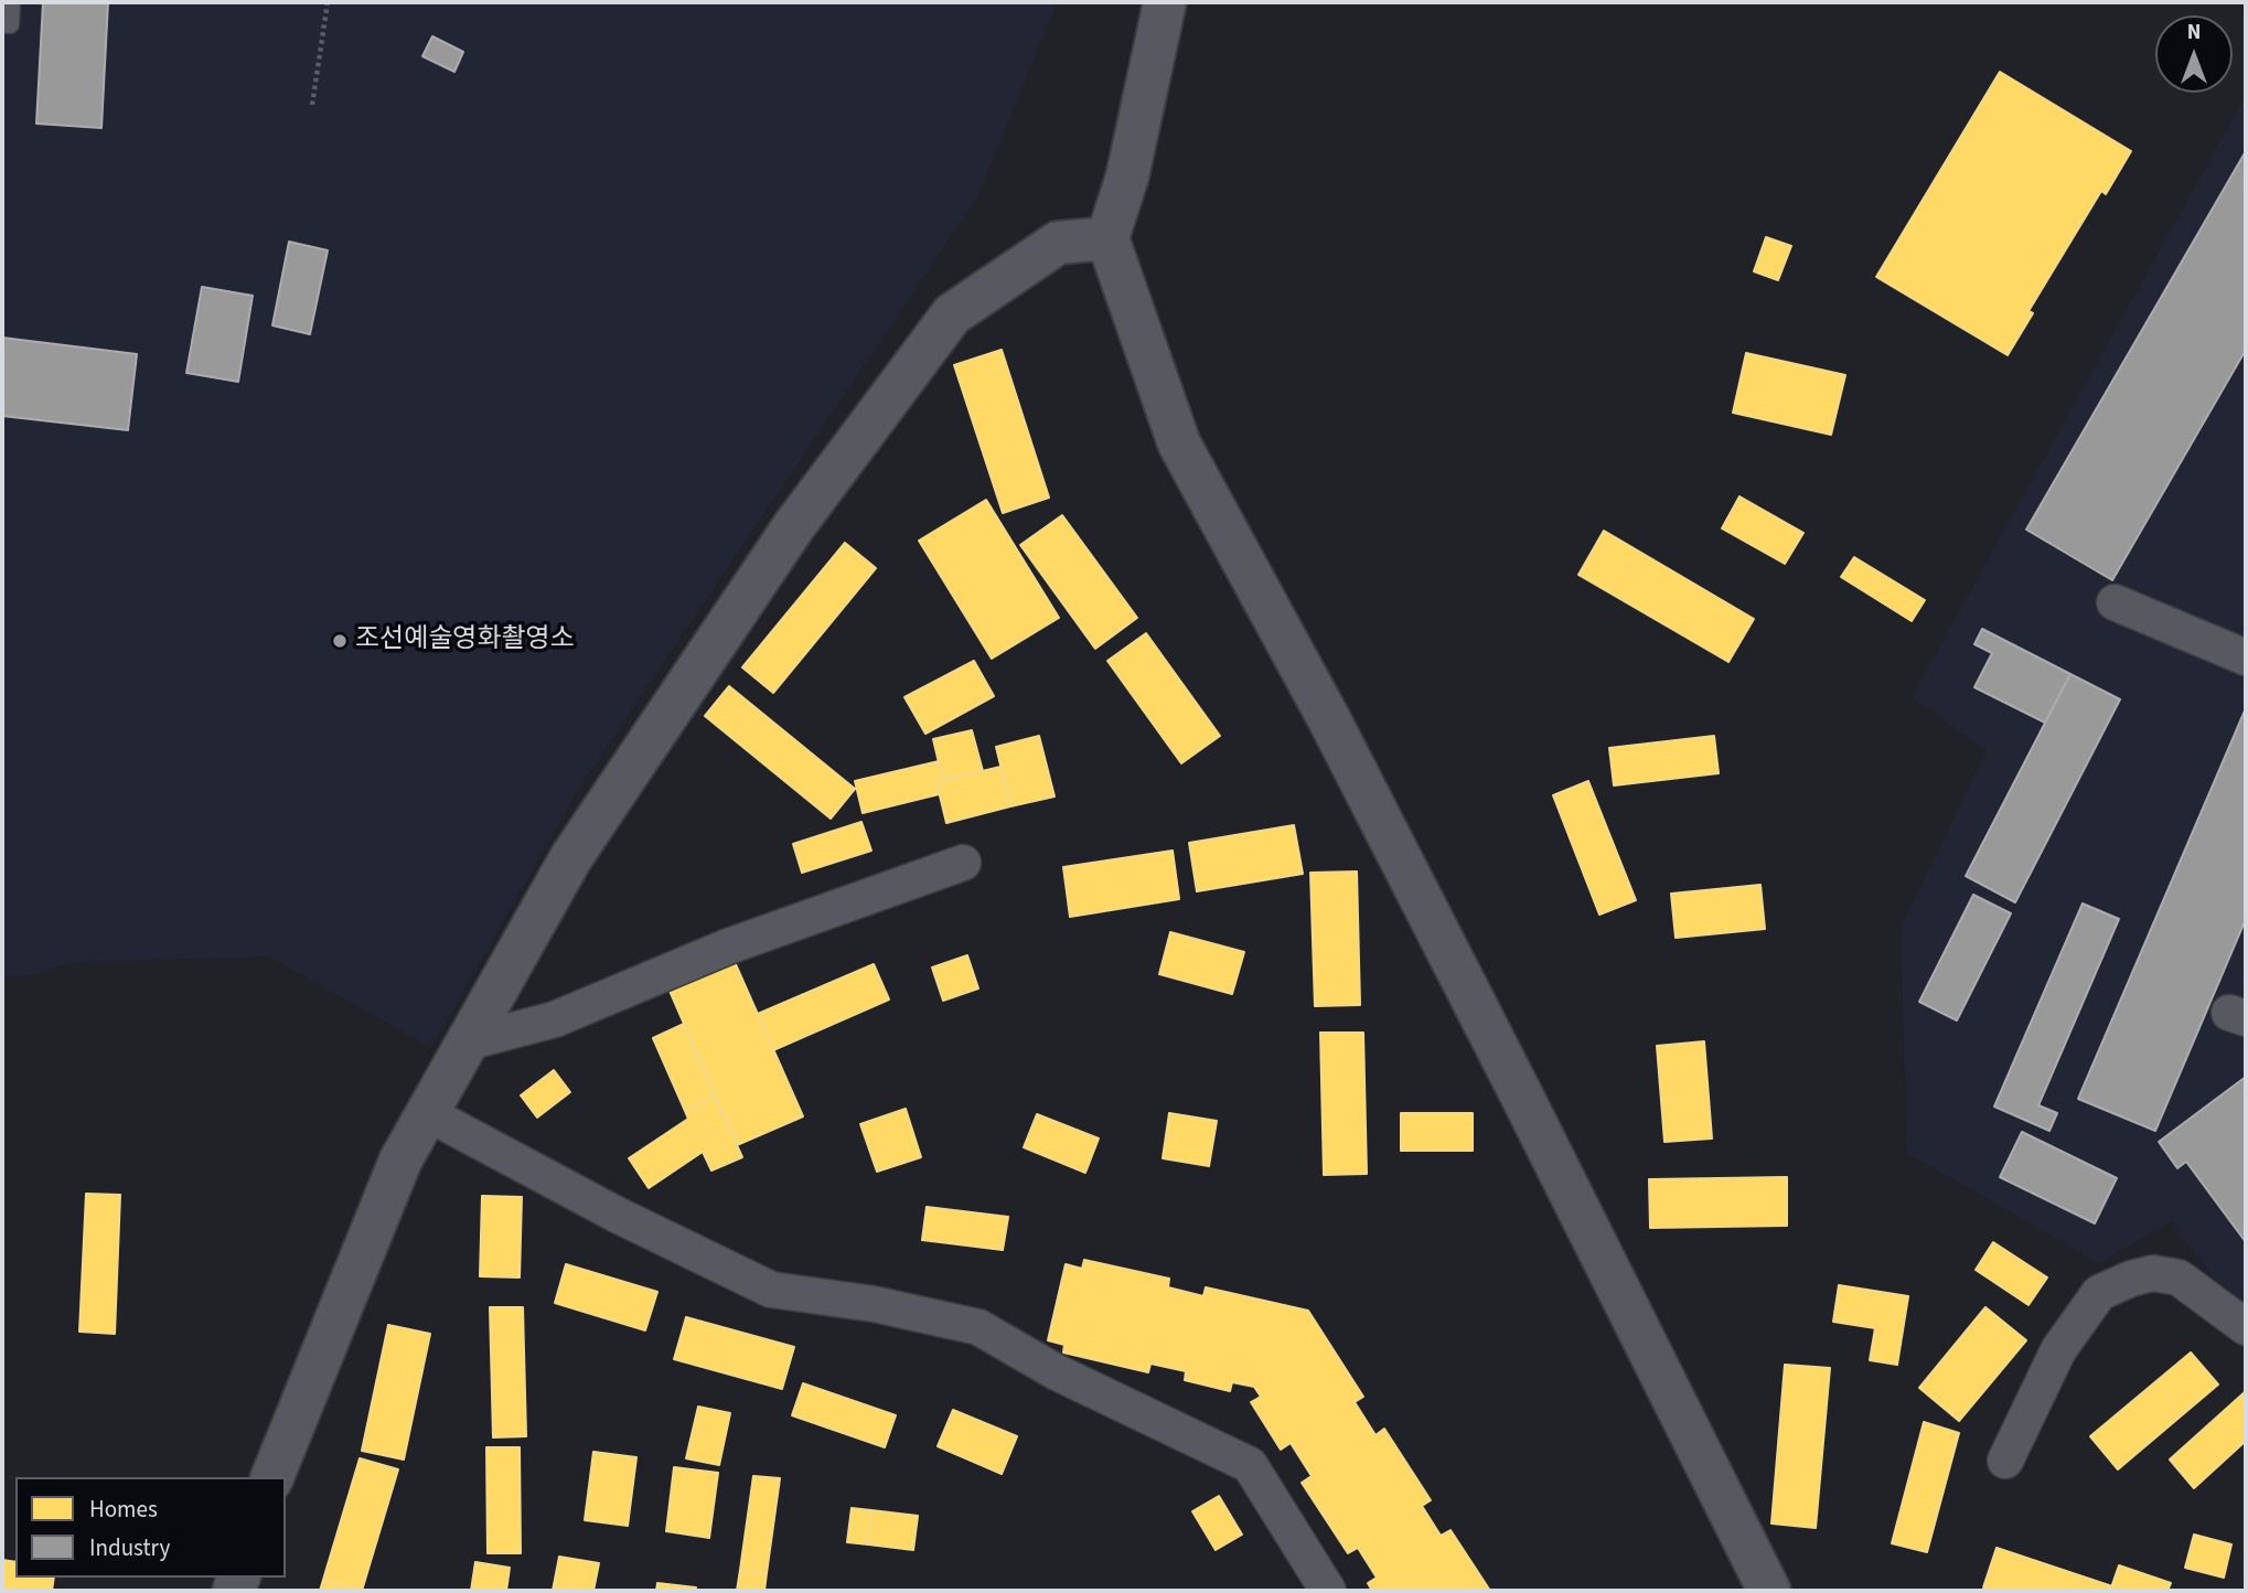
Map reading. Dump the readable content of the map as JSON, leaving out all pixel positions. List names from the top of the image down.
{
  "places": ["조선예술영화촬영소"],
  "legend": ["Homes", "Industry"],
  "north": "top"
}
